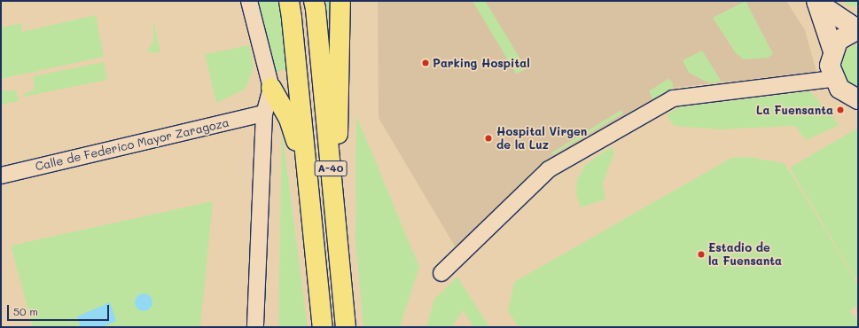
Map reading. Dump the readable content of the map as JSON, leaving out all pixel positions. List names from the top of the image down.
{
  "streets": {
    "main road": ["A-40"],
    "street": ["Calle de Federico Mayor Zaragoza"]
  },
  "places": [
    "Parking Hospital",
    "La Fuensanta",
    "Hospital Virgen de la Luz",
    "Estadio de la Fuensanta"
  ],
  "scale_bar": "50 m"
}
